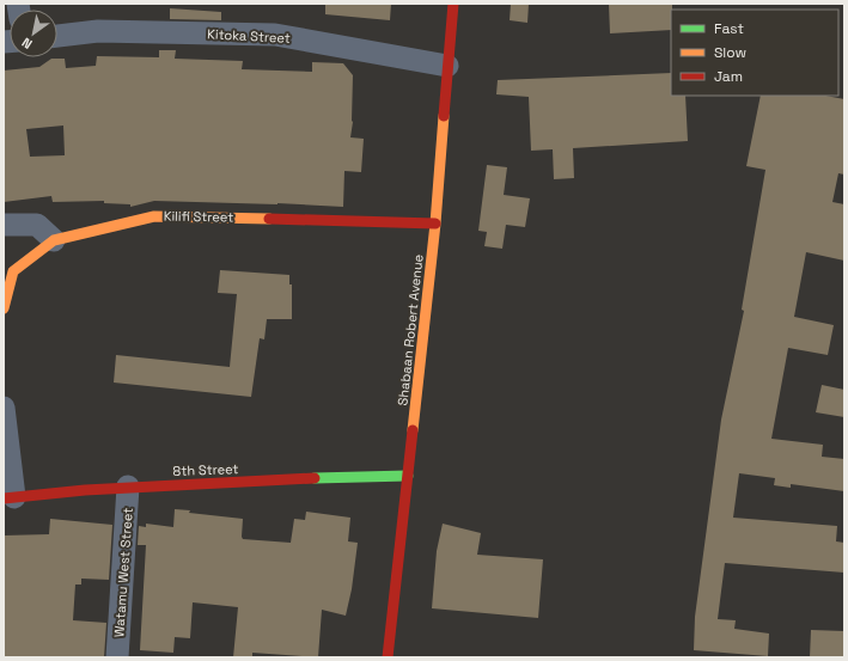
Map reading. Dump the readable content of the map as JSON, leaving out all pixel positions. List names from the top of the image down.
{
  "streets": {
    "street": [
      "Kitoka Street",
      "Kilifi Street",
      "Shabaan Robert Avenue",
      "8th Street",
      "Watamu West Street"
    ]
  },
  "crossings": [
    ["Kitoka Street", "Shabaan Robert Avenue"],
    ["Kilifi Street", "Shabaan Robert Avenue"],
    ["Shabaan Robert Avenue", "8th Street"],
    ["8th Street", "Watamu West Street"]
  ],
  "legend": ["Fast", "Slow", "Jam"],
  "north": "bottom left"
}
